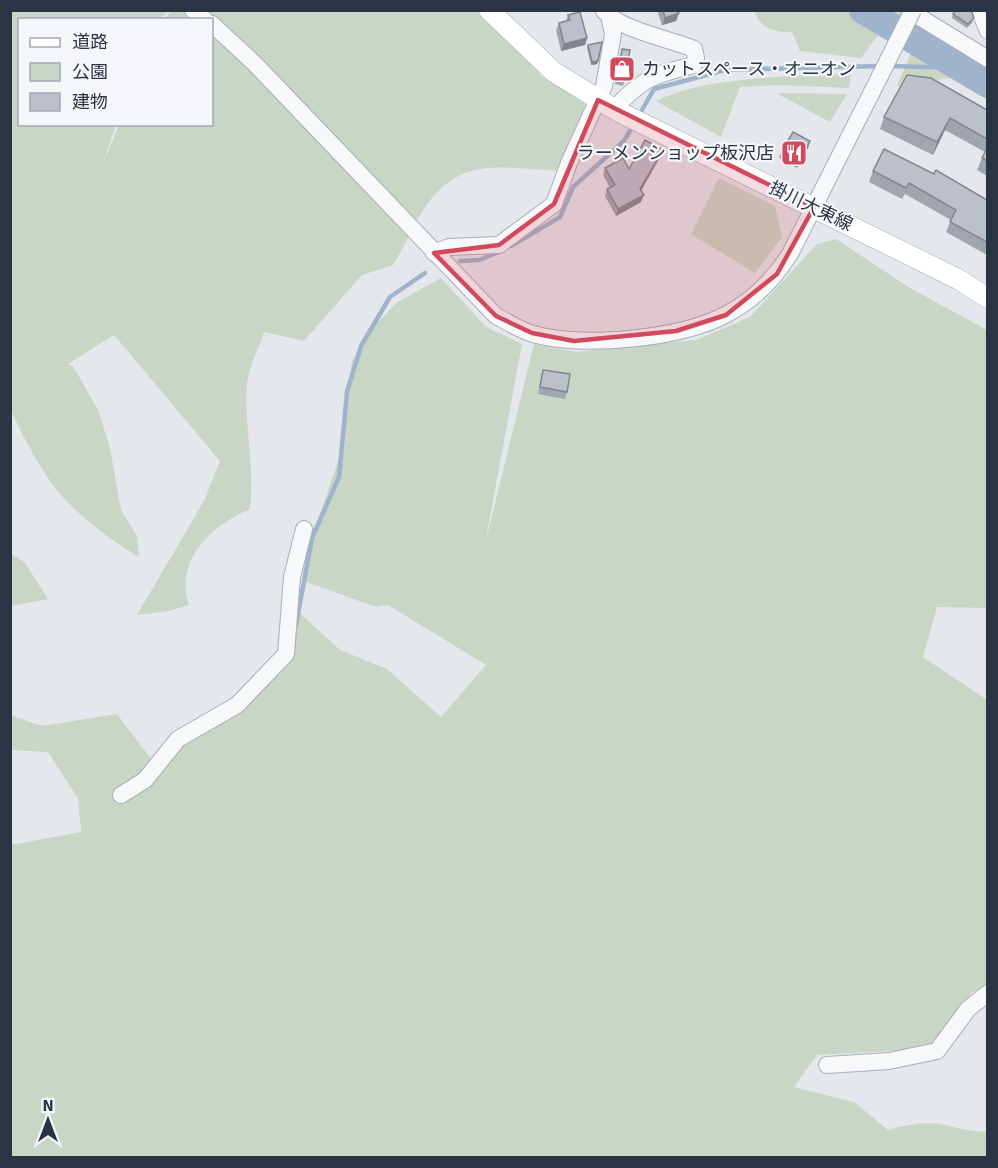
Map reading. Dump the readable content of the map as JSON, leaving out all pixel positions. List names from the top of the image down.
{
  "streets": {
    "main road": ["掛川大東線"]
  },
  "places": {
    "shop": ["カットスペース・オニオン"],
    "restaurant": ["ラーメンショップ板沢店"]
  },
  "legend": ["道路", "公園", "建物"],
  "north": "top"
}
